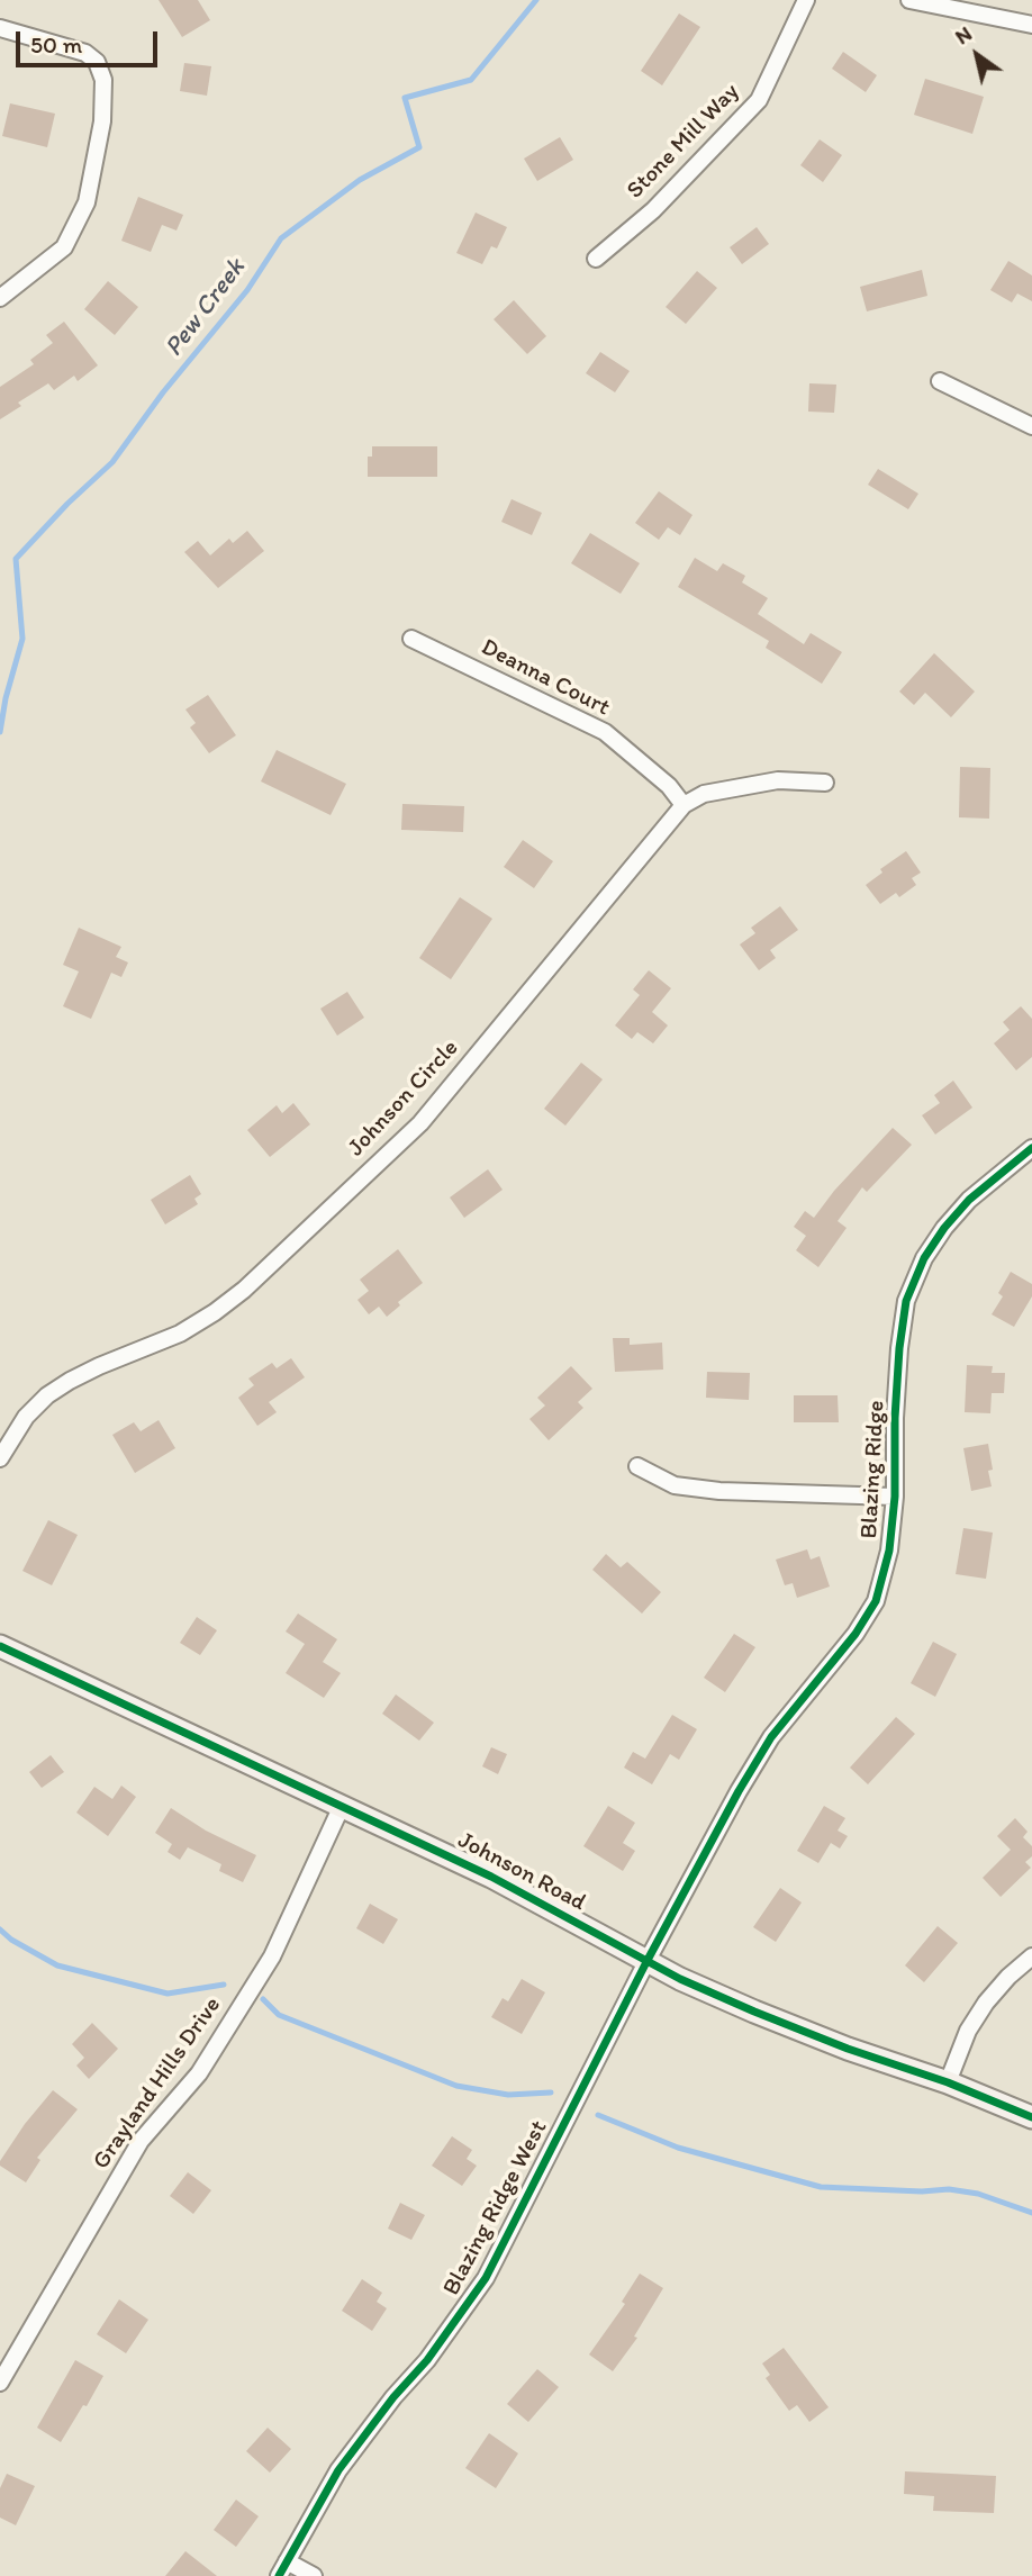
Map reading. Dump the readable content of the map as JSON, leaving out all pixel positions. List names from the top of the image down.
{
  "streets": {
    "street": [
      "Stone Mill Way",
      "Deanna Court",
      "Johnson Circle",
      "Blazing Ridge",
      "Johnson Road",
      "Grayland Hills Drive",
      "Blazing Ridge West"
    ]
  },
  "crossings": [
    ["Deanna Court", "Johnson Circle"],
    ["Blazing Ridge", "Johnson Road"],
    ["Blazing Ridge", "Blazing Ridge West"],
    ["Johnson Road", "Grayland Hills Drive"],
    ["Johnson Road", "Blazing Ridge West"]
  ],
  "water": ["Pew Creek"],
  "scale_bar": "50 m",
  "north": "top left"
}
